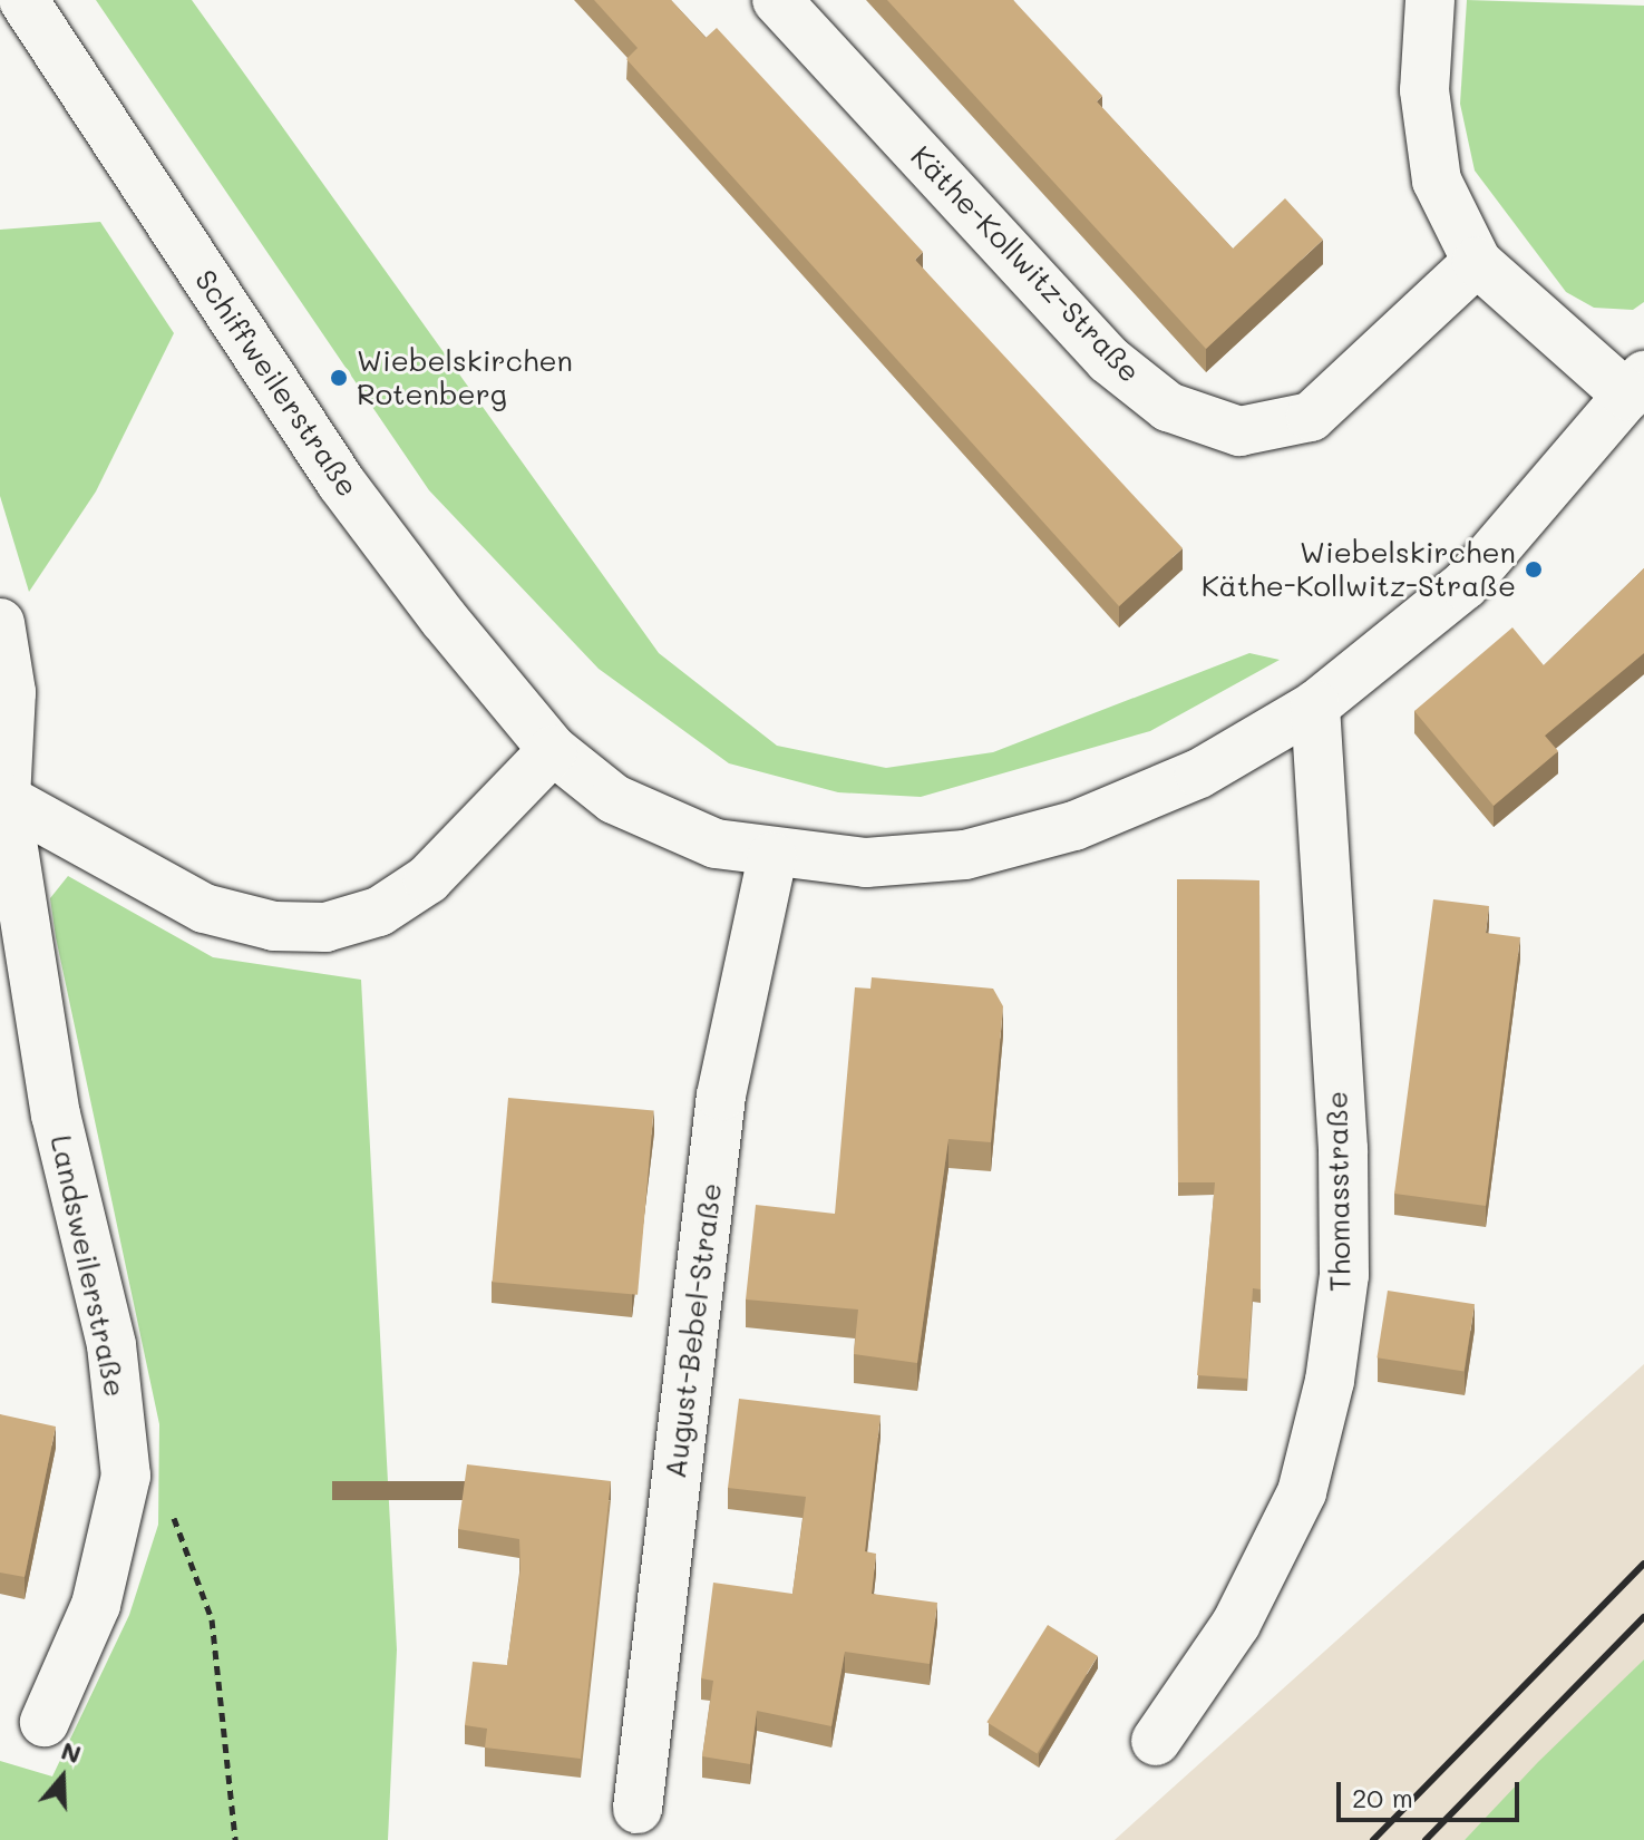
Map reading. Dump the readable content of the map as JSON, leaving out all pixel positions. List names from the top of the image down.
{
  "streets": {
    "street": [
      "Käthe-Kollwitz-Straße",
      "Schiffweilerstraße",
      "Thomasstraße",
      "Landsweilerstraße",
      "August-Bebel-Straße"
    ]
  },
  "places": ["Wiebelskirchen Rotenberg", "Wiebelskirchen Käthe-Kollwitz-Straße"],
  "scale_bar": "20 m",
  "north": "top"
}
